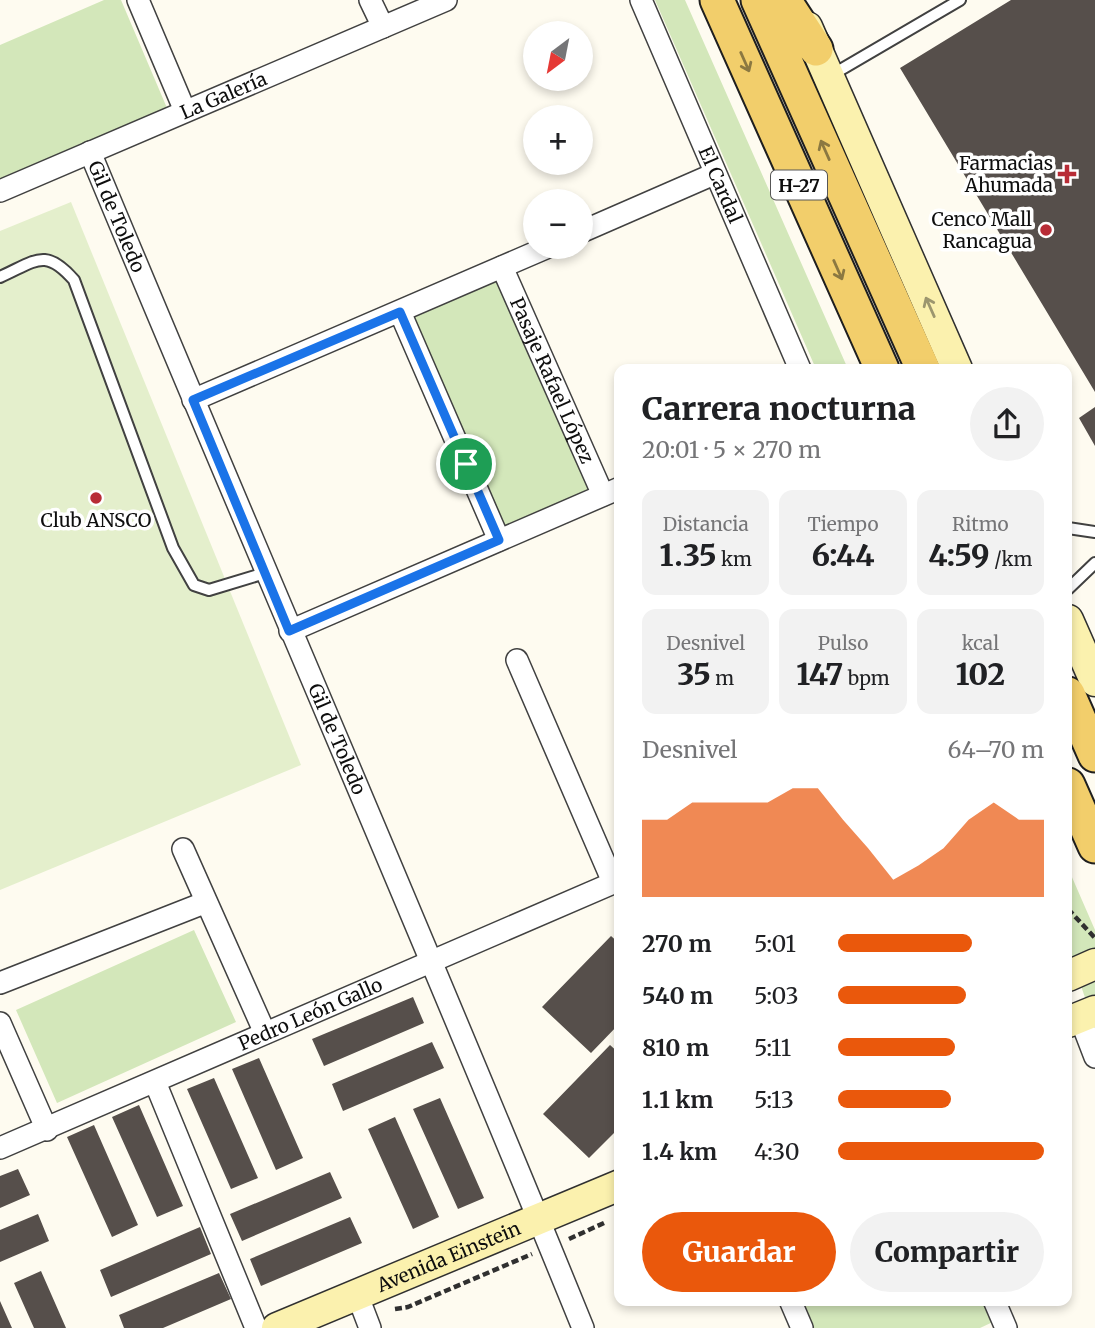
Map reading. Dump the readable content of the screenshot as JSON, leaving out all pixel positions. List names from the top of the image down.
{
  "streets": {
    "main road": ["H-27"],
    "street": [
      "La Galería",
      "El Cardal",
      "Gil de Toledo",
      "Pasaje Rafael López",
      "Pedro León Gallo",
      "Avenida Einstein"
    ]
  },
  "crossings": [
    ["La Galería", "Gil de Toledo"],
    ["Gil de Toledo", "Pedro León Gallo"],
    ["Gil de Toledo", "Avenida Einstein"]
  ],
  "places": {
    "health": ["Farmacias Ahumada"],
    "other": ["Cenco Mall Rancagua", "Club ANSCO"]
  },
  "north": "bottom left",
  "page": {
    "map_buttons": ["+", "−"],
    "heading": ["Carrera nocturna", "20:01 · 5 × 270 m"],
    "stats": [
      ["Distancia", "1.35 km"],
      ["Tiempo", "6:44"],
      ["Ritmo", "4:59 /km"],
      ["Desnivel", "35 m"],
      ["Pulso", "147 bpm"],
      ["kcal", "102"]
    ],
    "chart": ["Desnivel", "64–70 m"],
    "list": [
      {
        "name": "270 m",
        "note": "5:01"
      },
      {
        "name": "540 m",
        "note": "5:03"
      },
      {
        "name": "810 m",
        "note": "5:11"
      },
      {
        "name": "1.1 km",
        "note": "5:13"
      },
      {
        "name": "1.4 km",
        "note": "4:30"
      }
    ],
    "buttons": ["Guardar", "Compartir"]
  }
}
